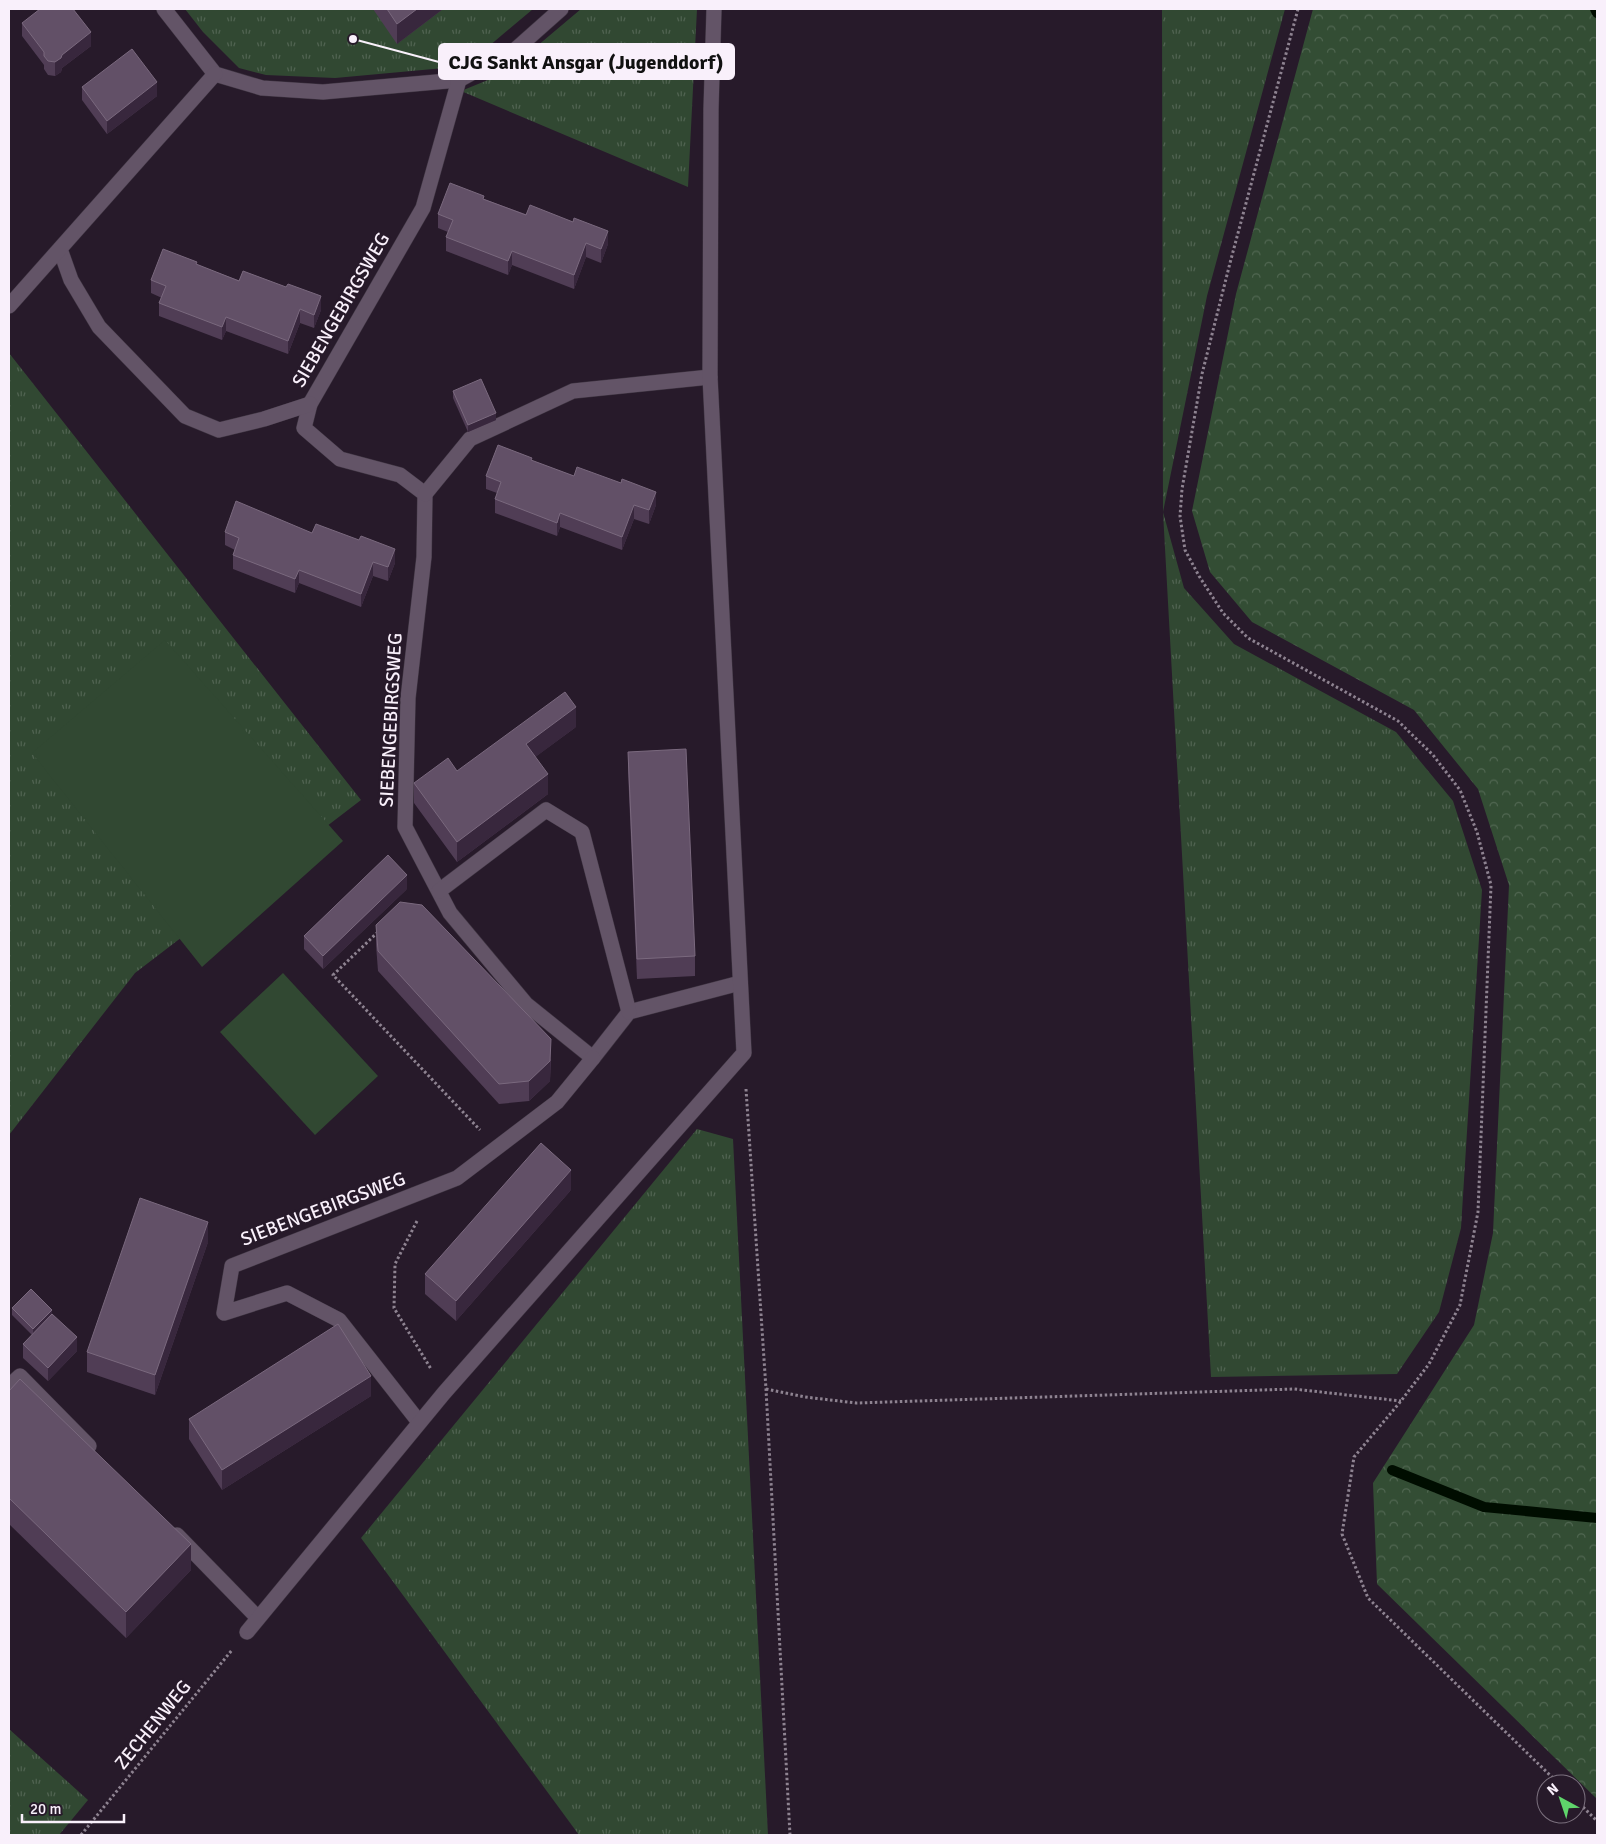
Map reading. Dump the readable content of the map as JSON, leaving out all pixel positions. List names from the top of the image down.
{
  "streets": {
    "street": ["SIEBENGEBIRGSWEG"],
    "path": ["ZECHENWEG"]
  },
  "places": ["CJG Sankt Ansgar (Jugenddorf)"],
  "scale_bar": "20 m",
  "north": "top left"
}
